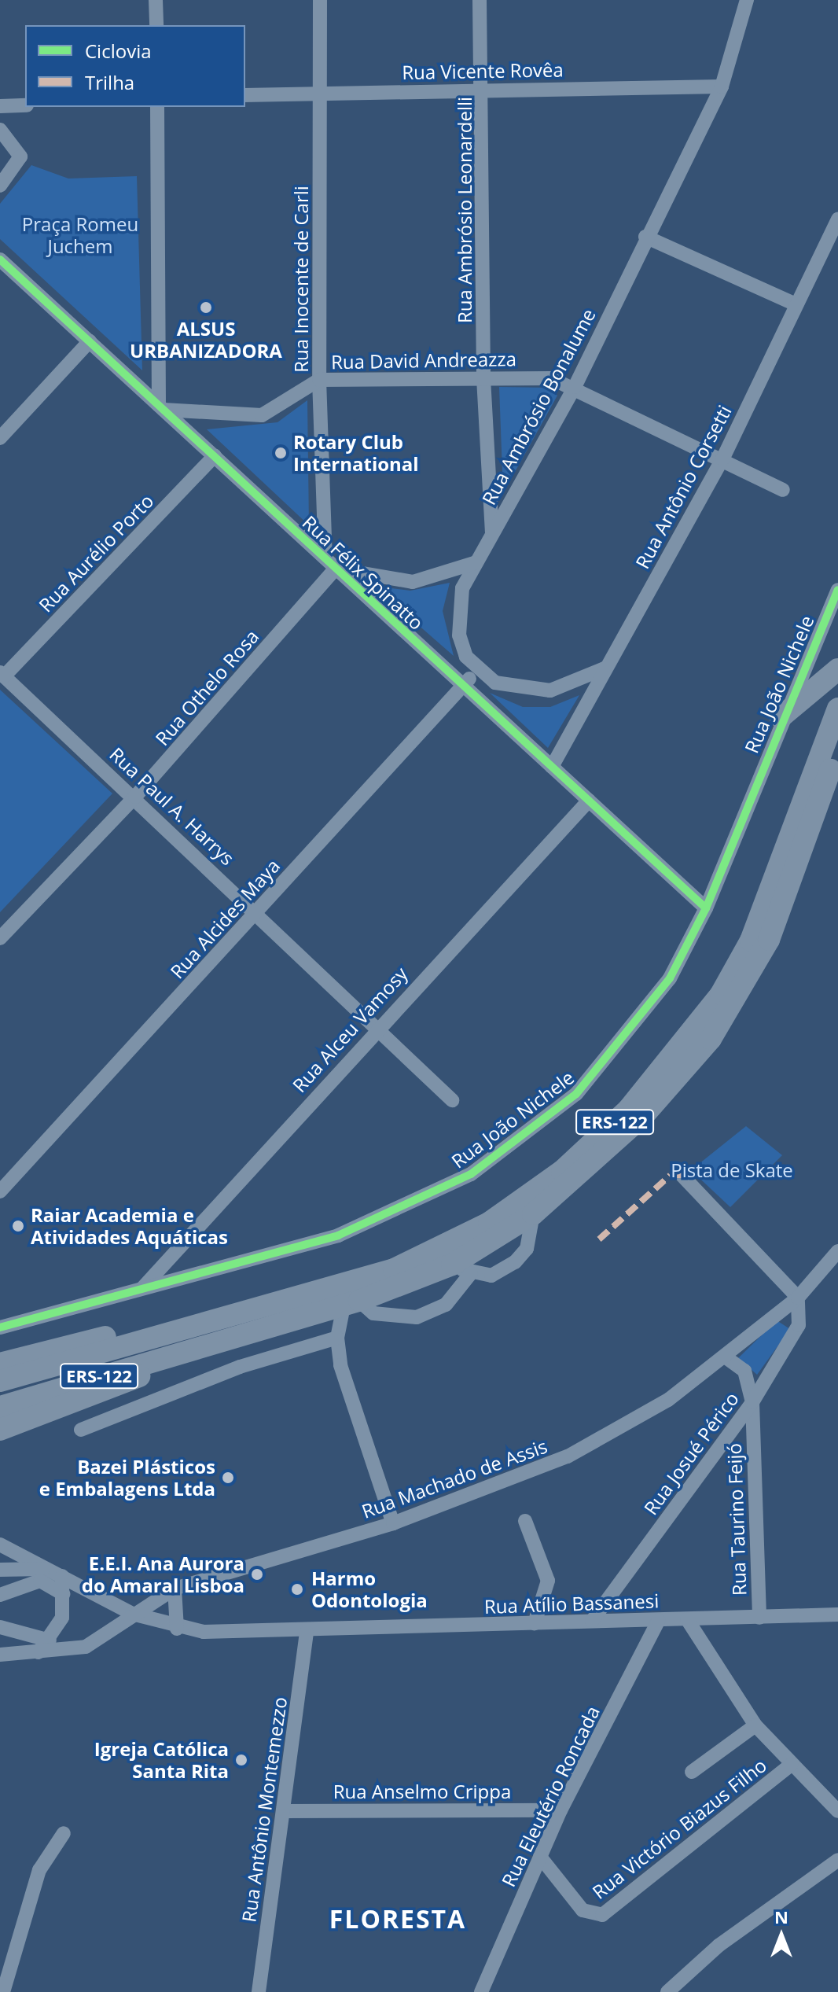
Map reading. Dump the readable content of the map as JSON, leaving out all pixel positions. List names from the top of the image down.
{
  "streets": {
    "highway": ["ERS-122"],
    "street": [
      "Rua Vicente Rovêa",
      "Rua Ambrósio Leonardelli",
      "Rua Inocente de Carli",
      "Rua David Andreazza",
      "Rua Ambrósio Bonalume",
      "Rua Antônio Corsetti",
      "Rua Aurélio Porto",
      "Rua Félix Spinatto",
      "Rua João Nichele",
      "Rua Othelo Rosa",
      "Rua Paul A. Harrys",
      "Rua Alcides Maya",
      "Rua Alceu Vamosy",
      "Rua Josué Périco",
      "Rua Machado de Assis",
      "Rua Taurino Feijó",
      "Rua Atílio Bassanesi",
      "Rua Anselmo Crippa",
      "Rua Eleutério Roncada",
      "Rua Antônio Montemezzo",
      "Rua Victório Biazus Filho"
    ]
  },
  "crossings": [
    ["Rua Vicente Rovêa", "Rua Ambrósio Leonardelli"],
    ["Rua Vicente Rovêa", "Rua Inocente de Carli"],
    ["Rua Vicente Rovêa", "Rua Ambrósio Bonalume"],
    ["Rua Ambrósio Leonardelli", "Rua David Andreazza"],
    ["Rua Ambrósio Leonardelli", "Rua Ambrósio Bonalume"],
    ["Rua Inocente de Carli", "Rua David Andreazza"],
    ["Rua Inocente de Carli", "Rua Félix Spinatto"],
    ["Rua Inocente de Carli", "Rua Othelo Rosa"],
    ["Rua David Andreazza", "Rua Ambrósio Bonalume"],
    ["Rua David Andreazza", "Rua Antônio Corsetti"],
    ["Rua David Andreazza", "Rua Félix Spinatto"],
    ["Rua Ambrósio Bonalume", "Rua Alcides Maya"],
    ["Rua Antônio Corsetti", "Rua Félix Spinatto"],
    ["Rua Aurélio Porto", "Rua Félix Spinatto"],
    ["Rua Aurélio Porto", "Rua Paul A. Harrys"],
    ["Rua Félix Spinatto", "Rua João Nichele"],
    ["Rua Félix Spinatto", "Rua Othelo Rosa"],
    ["Rua Félix Spinatto", "Rua Alcides Maya"],
    ["Rua Félix Spinatto", "Rua Alceu Vamosy"],
    ["Rua João Nichele", "Rua Alceu Vamosy"],
    ["Rua Othelo Rosa", "Rua Paul A. Harrys"],
    ["Rua Paul A. Harrys", "Rua Alcides Maya"],
    ["Rua Paul A. Harrys", "Rua Alceu Vamosy"],
    ["Rua Josué Périco", "Rua Machado de Assis"],
    ["Rua Josué Périco", "Rua Taurino Feijó"],
    ["Rua Josué Périco", "Rua Atílio Bassanesi"],
    ["Rua Machado de Assis", "Rua Taurino Feijó"],
    ["Rua Machado de Assis", "Rua Atílio Bassanesi"],
    ["Rua Taurino Feijó", "Rua Atílio Bassanesi"],
    ["Rua Atílio Bassanesi", "Rua Eleutério Roncada"],
    ["Rua Atílio Bassanesi", "Rua Antônio Montemezzo"],
    ["Rua Anselmo Crippa", "Rua Eleutério Roncada"],
    ["Rua Anselmo Crippa", "Rua Antônio Montemezzo"],
    ["Rua Eleutério Roncada", "Rua Victório Biazus Filho"]
  ],
  "districts": ["FLORESTA"],
  "parks": ["Praça Romeu Juchem", "Pista de Skate"],
  "places": [
    "ALSUS URBANIZADORA",
    "Rotary Club International",
    "Raiar Academia e Atividades Aquáticas",
    "Bazei Plásticos e Embalagens Ltda",
    "E.E.I. Ana Aurora do Amaral Lisboa",
    "Harmo Odontologia",
    "Igreja Católica Santa Rita"
  ],
  "legend": ["Ciclovia", "Trilha"],
  "north": "top"
}
